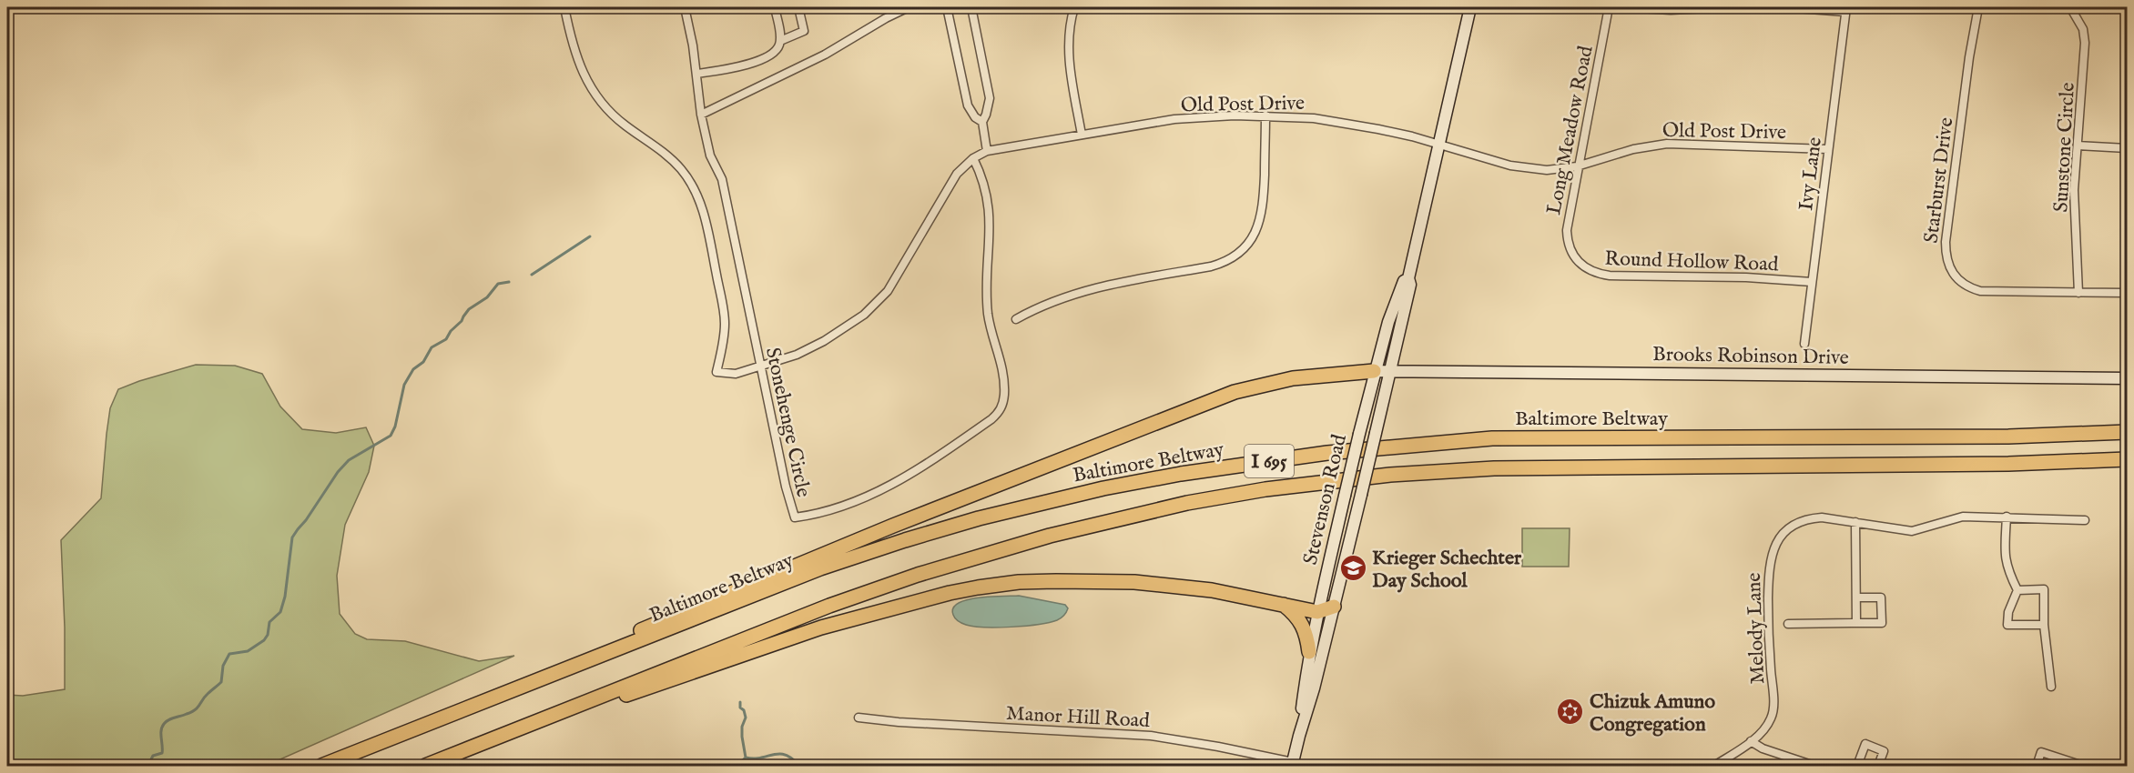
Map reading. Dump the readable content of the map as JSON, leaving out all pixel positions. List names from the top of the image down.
{
  "streets": {
    "highway": ["Baltimore Beltway", "I 695"],
    "main road": ["Brooks Robinson Drive", "Stevenson Road"],
    "street": [
      "Old Post Drive",
      "Long Meadow Road",
      "Sunstone Circle",
      "Ivy Lane",
      "Starburst Drive",
      "Round Hollow Road",
      "Stonehenge Circle",
      "Melody Lane",
      "Manor Hill Road"
    ]
  },
  "crossings": [
    ["Old Post Drive", "Long Meadow Road"],
    ["Old Post Drive", "Ivy Lane"],
    ["Old Post Drive", "Stonehenge Circle"],
    ["Old Post Drive", "Stevenson Road"],
    ["Long Meadow Road", "Round Hollow Road"],
    ["Sunstone Circle", "Starburst Drive"],
    ["Ivy Lane", "Round Hollow Road"],
    ["Brooks Robinson Drive", "Stevenson Road"],
    ["Stevenson Road", "Manor Hill Road"]
  ],
  "places": {
    "school or university": ["Krieger Schechter Day School"],
    "synagogue": ["Chizuk Amuno Congregation"]
  }
}
